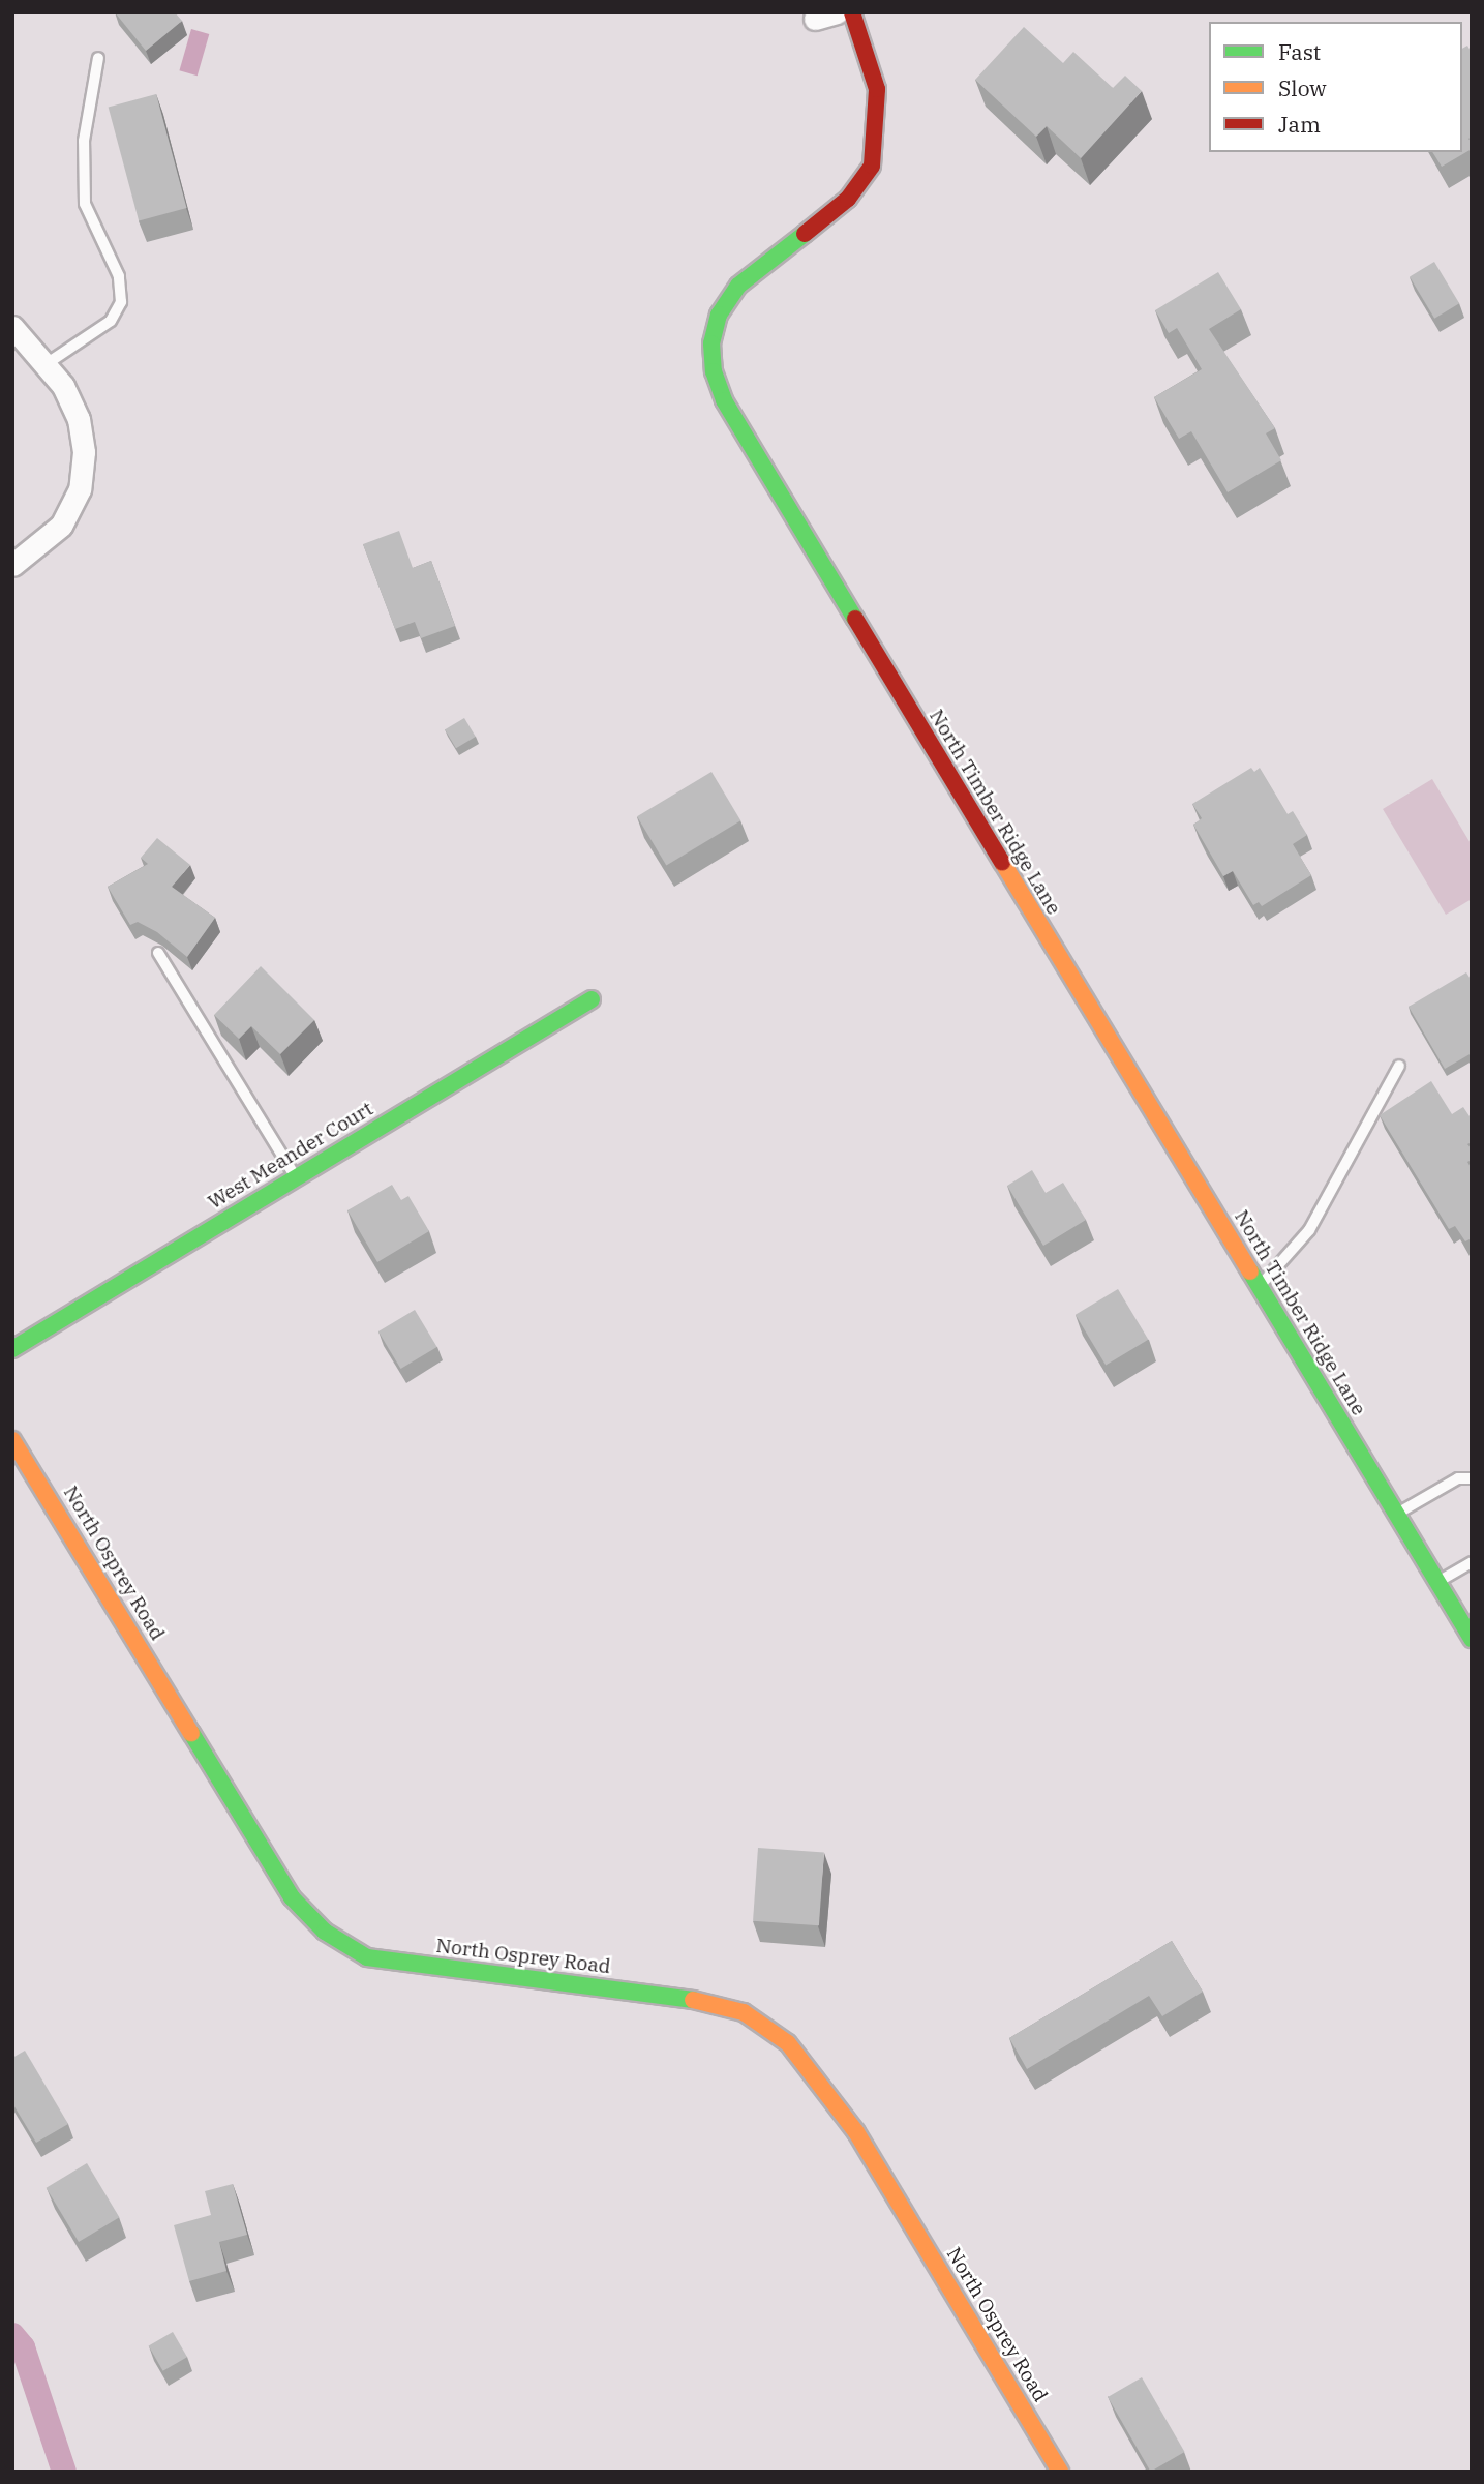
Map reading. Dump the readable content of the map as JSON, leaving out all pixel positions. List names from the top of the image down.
{
  "streets": {
    "street": ["North Timber Ridge Lane", "West Meander Court", "North Osprey Road"]
  },
  "legend": ["Fast", "Slow", "Jam"]
}
